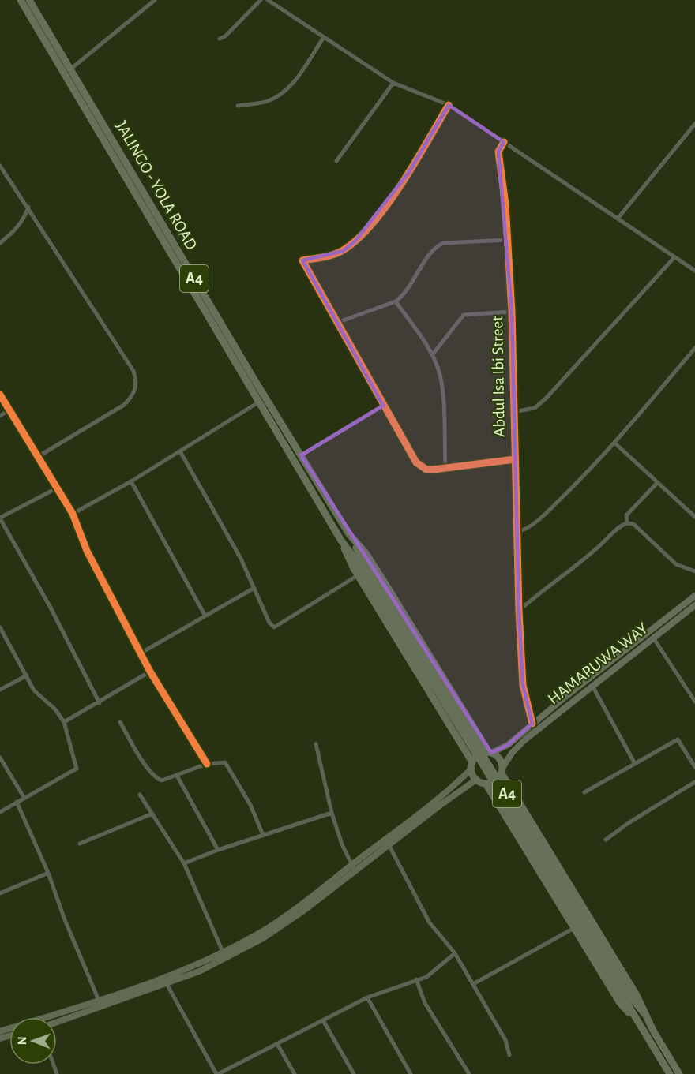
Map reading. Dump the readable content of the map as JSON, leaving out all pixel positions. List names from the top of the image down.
{
  "streets": {
    "highway": ["JALINGO - YOLA ROAD", "A4"],
    "main road": ["HAMARUWA WAY"],
    "street": ["Abdul Isa Ibi Street"]
  },
  "crossings": [
    ["JALINGO - YOLA ROAD", "A4"],
    ["JALINGO - YOLA ROAD", "HAMARUWA WAY"],
    ["A4", "HAMARUWA WAY"]
  ],
  "north": "left"
}
